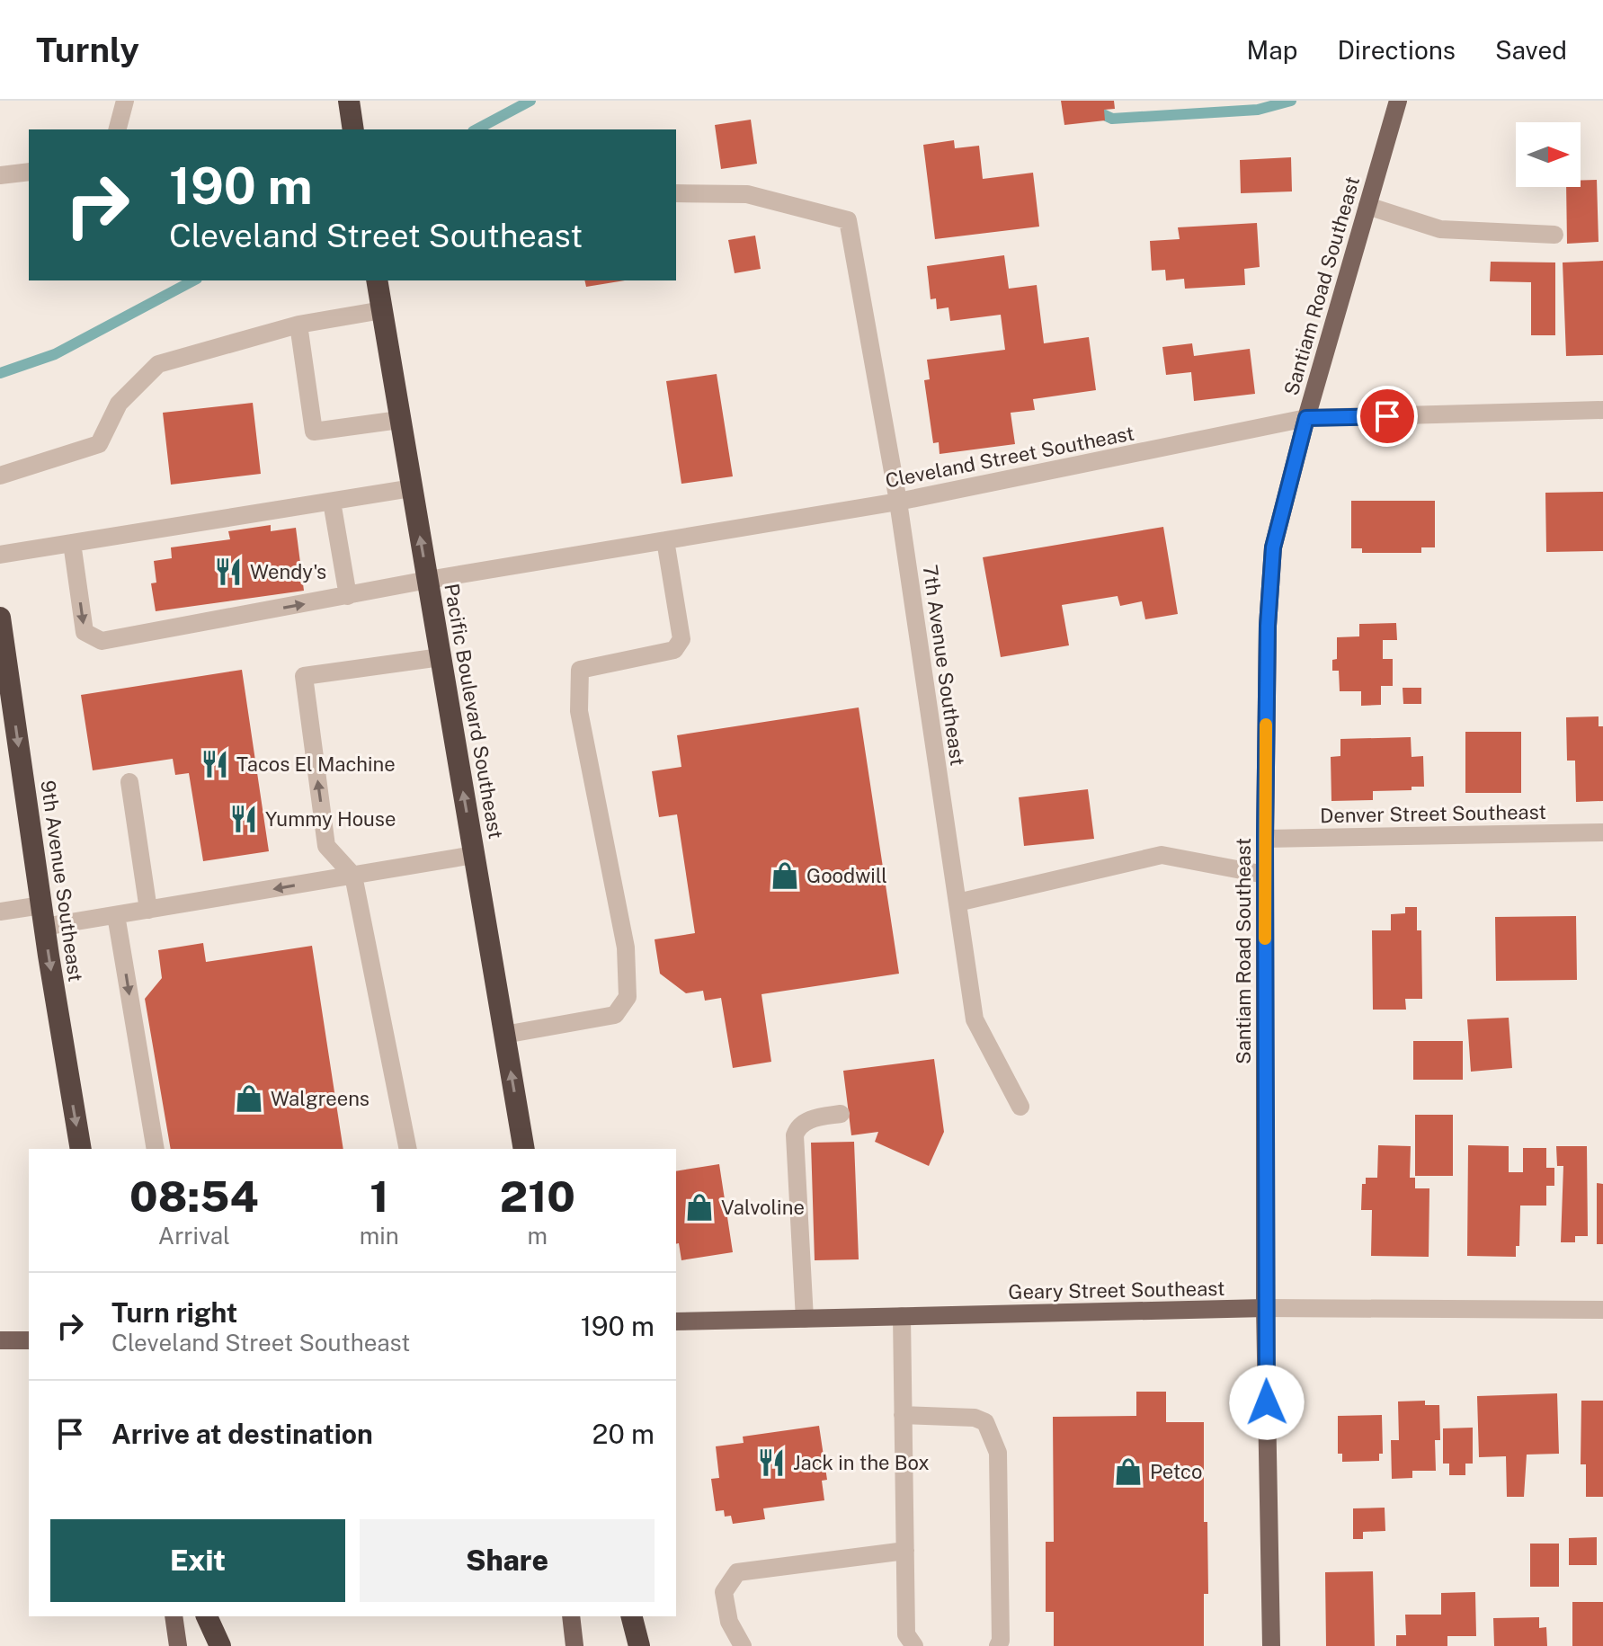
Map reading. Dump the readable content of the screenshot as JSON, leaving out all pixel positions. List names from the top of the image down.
{
  "streets": {
    "highway": ["Pacific Boulevard Southeast", "9th Avenue Southeast"],
    "main road": ["Santiam Road Southeast", "Geary Street Southeast"],
    "street": ["Cleveland Street Southeast", "7th Avenue Southeast", "Denver Street Southeast"]
  },
  "crossings": [
    ["Santiam Road Southeast", "Cleveland Street Southeast"],
    ["Santiam Road Southeast", "Denver Street Southeast"],
    ["Santiam Road Southeast", "Geary Street Southeast"],
    ["Cleveland Street Southeast", "7th Avenue Southeast"],
    ["Cleveland Street Southeast", "Pacific Boulevard Southeast"]
  ],
  "one_way": ["Pacific Boulevard Southeast", "9th Avenue Southeast"],
  "places": {
    "restaurant": [
      "Wendy's",
      "Tacos El Machine",
      "Yummy House",
      "Jack in the Box"
    ],
    "shop": [
      "Goodwill",
      "Walgreens",
      "Valvoline",
      "Petco"
    ]
  },
  "north": "right",
  "page": {
    "header": "Turnly",
    "nav": ["Map", "Directions", "Saved"],
    "turn": ["190 m", "Cleveland Street Southeast"],
    "eta": [
      "08:54",
      "Arrival",
      "1",
      "min",
      "210",
      "m"
    ],
    "list": [
      {
        "name": "Turn right",
        "note": "Cleveland Street Southeast",
        "value": "190 m"
      },
      {
        "name": "Arrive at destination",
        "value": "20 m"
      }
    ],
    "buttons": ["Exit", "Share"]
  }
}
